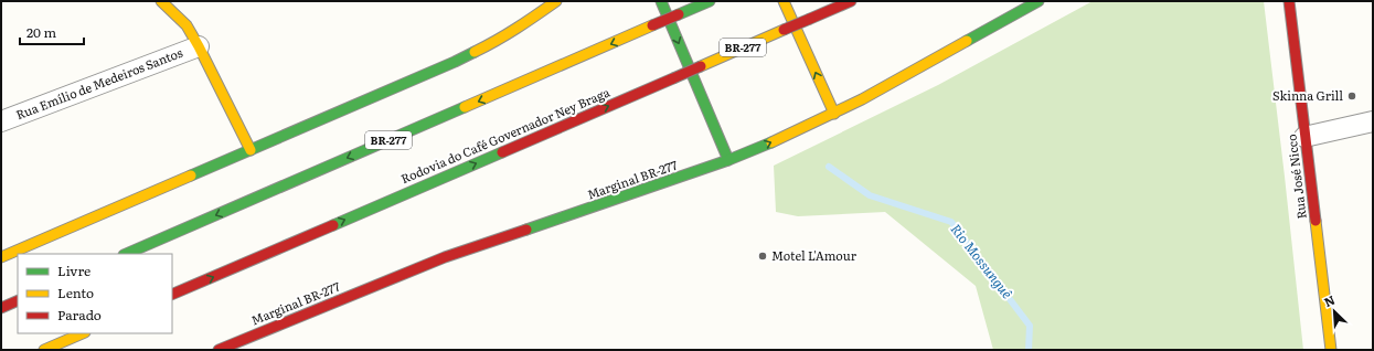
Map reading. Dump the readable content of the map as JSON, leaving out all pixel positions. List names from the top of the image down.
{
  "streets": {
    "main road": [
      "BR-277",
      "Rodovia do Café Governador Ney Braga",
      "Rua José Nicco",
      "Marginal BR-277"
    ],
    "street": ["Rua Emílio de Medeiros Santos"]
  },
  "water": ["Rio Mossunguê"],
  "places": ["Skinna Grill", "Motel L'Amour"],
  "legend": ["Livre", "Lento", "Parado"],
  "scale_bar": "20 m",
  "north": "top left"
}
